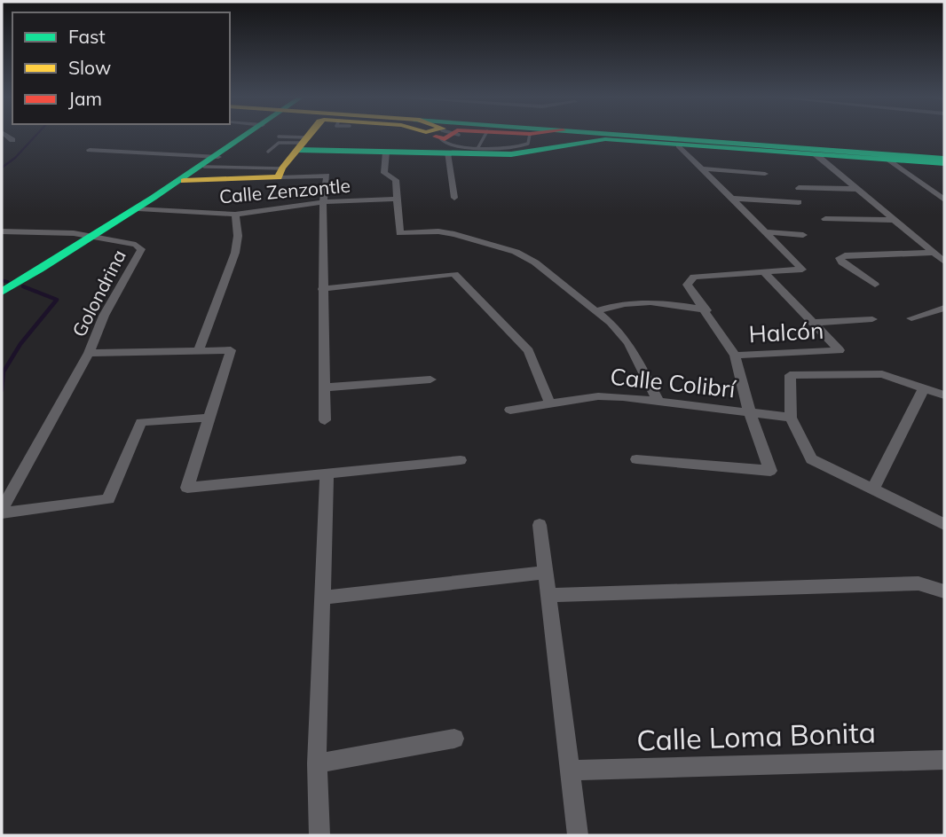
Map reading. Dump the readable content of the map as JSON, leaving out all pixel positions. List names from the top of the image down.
{
  "streets": {
    "street": [
      "Calle Zenzontle",
      "Golondrina",
      "Halcón",
      "Calle Colibrí",
      "Calle Loma Bonita"
    ]
  },
  "legend": ["Fast", "Slow", "Jam"]
}
